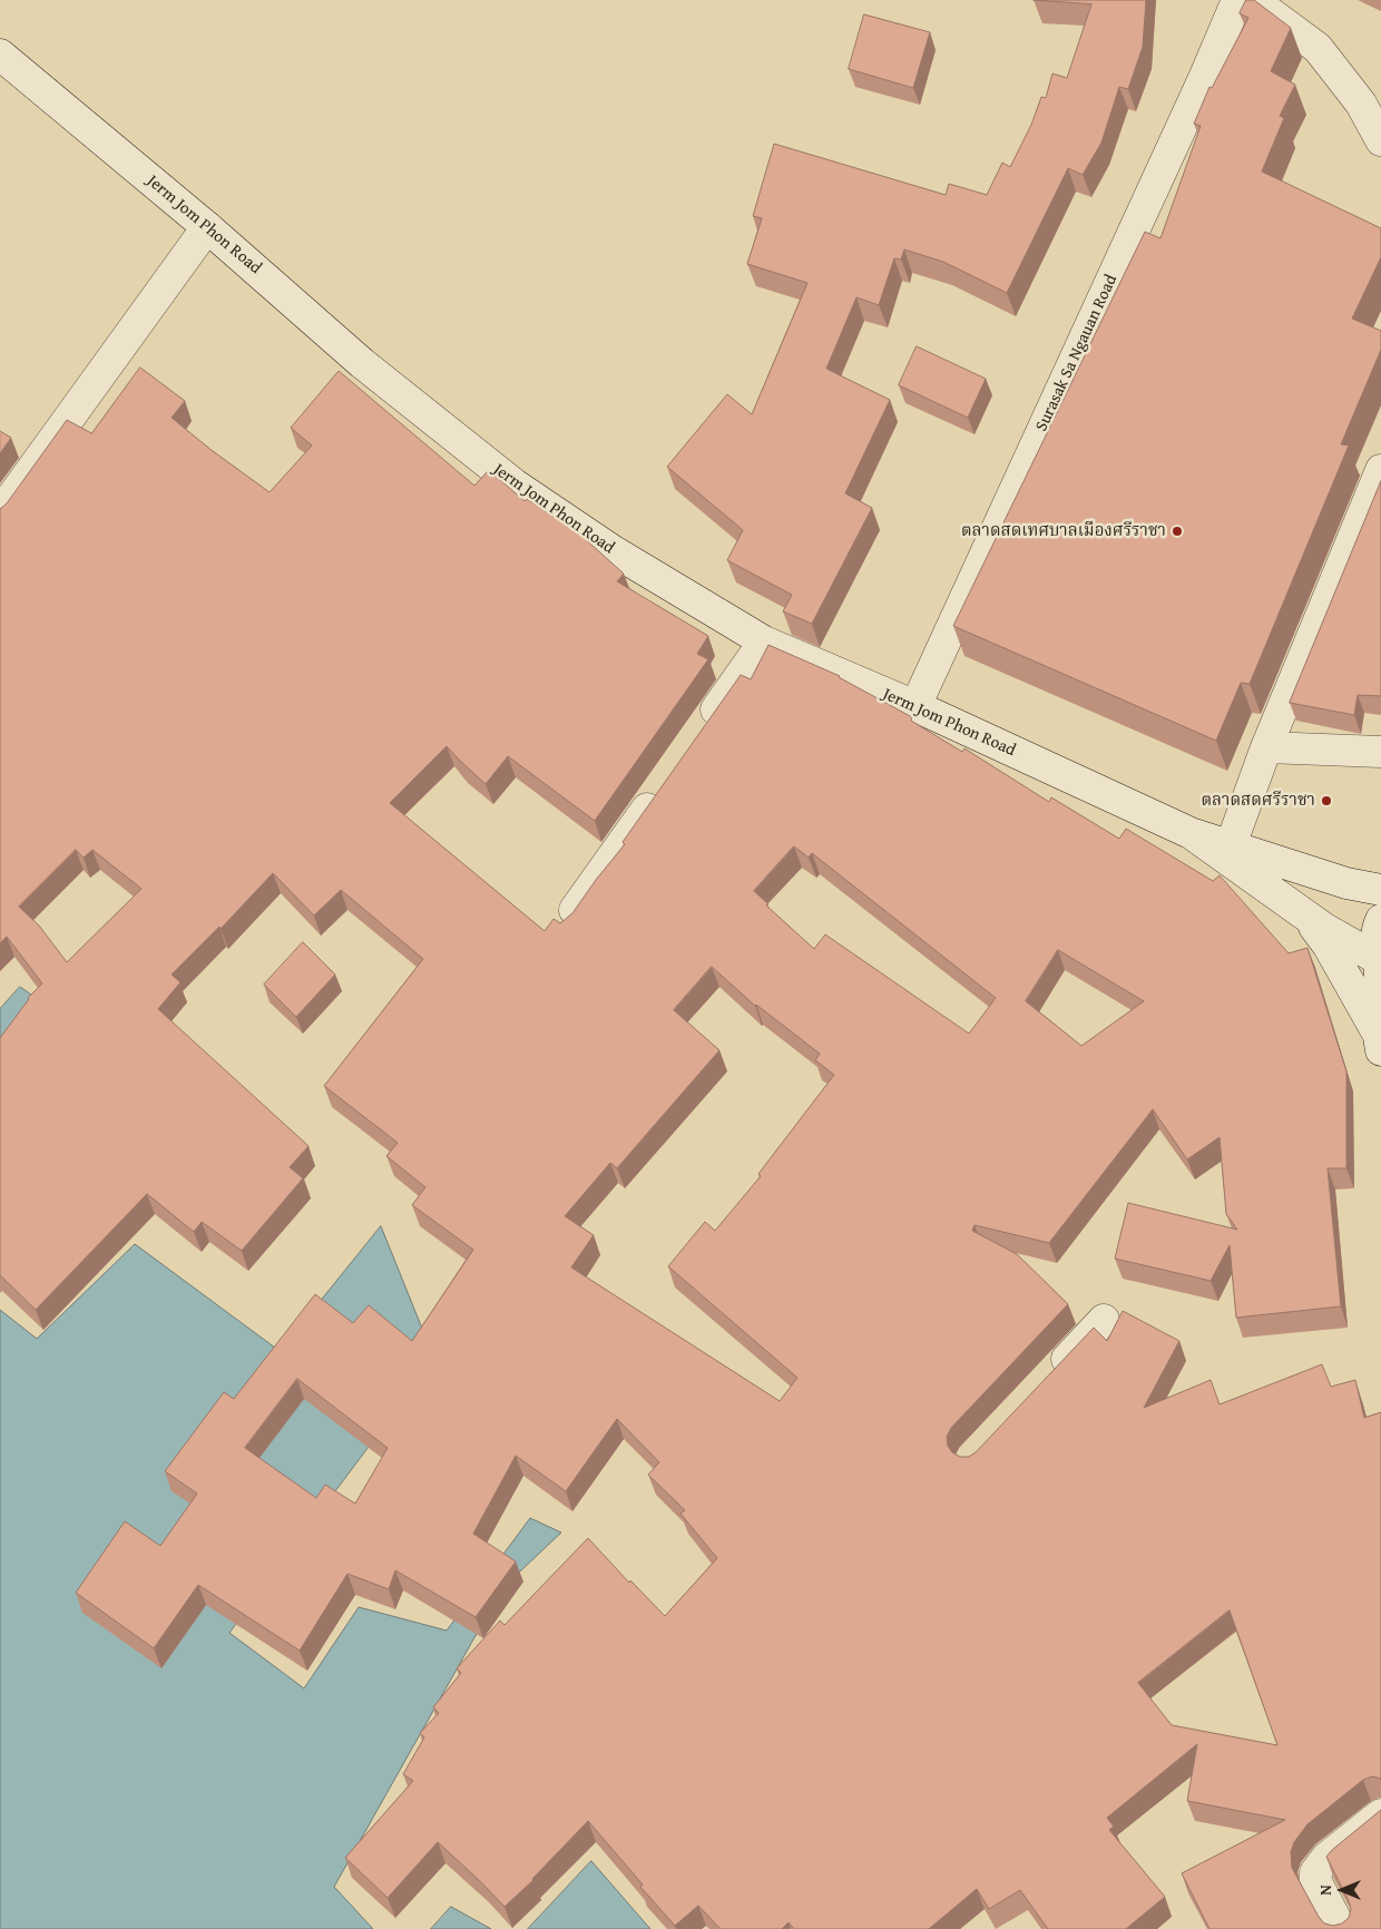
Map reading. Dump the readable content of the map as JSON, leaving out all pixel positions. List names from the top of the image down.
{
  "streets": {
    "street": ["Jerm Jom Phon Road", "Surasak Sa Ngauan Road"]
  },
  "crossings": [
    ["Jerm Jom Phon Road", "Surasak Sa Ngauan Road"]
  ],
  "places": ["ตลาดสดเทศบาลเมืองศรีราชา", "ตลาดสดศรีราชา"],
  "north": "left"
}
